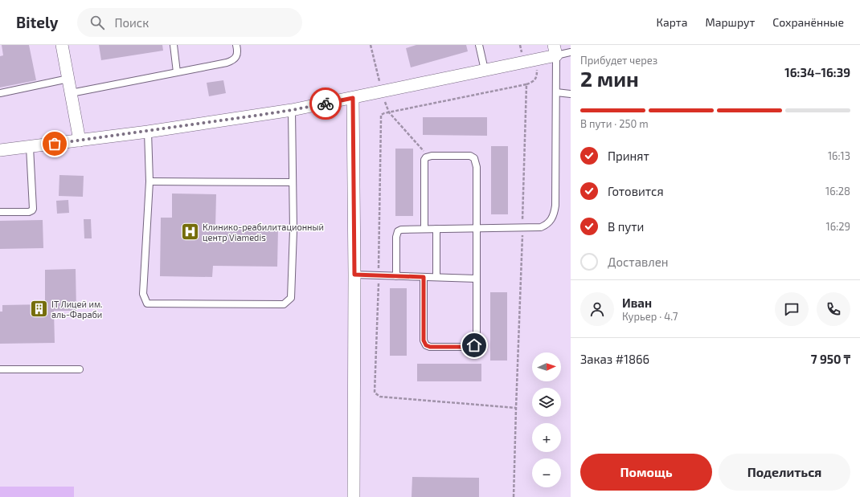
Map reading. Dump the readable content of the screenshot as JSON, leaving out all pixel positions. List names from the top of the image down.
{
  "places": {
    "hospital": ["Клинико-реабилитационный центр Viamedis"],
    "building": ["IT Лицей им. аль-Фараби"]
  },
  "north": "right",
  "page": {
    "header": "Bitely",
    "search": "Поиск",
    "nav": ["Карта", "Маршрут", "Сохранённые"],
    "heading": ["2 мин", "Прибудет через", "16:34–16:39"],
    "panel": [
      "Иван",
      "Курьер · 4.7",
      "Заказ #1866",
      "7 950 ₸"
    ],
    "bar": "В пути · 250 m",
    "list": [
      ["Принят", "16:13"],
      ["Готовится", "16:28"],
      ["В пути", "16:29"],
      "Доставлен"
    ],
    "map_buttons": ["+", "−"],
    "buttons": ["Помощь", "Поделиться"]
  }
}
